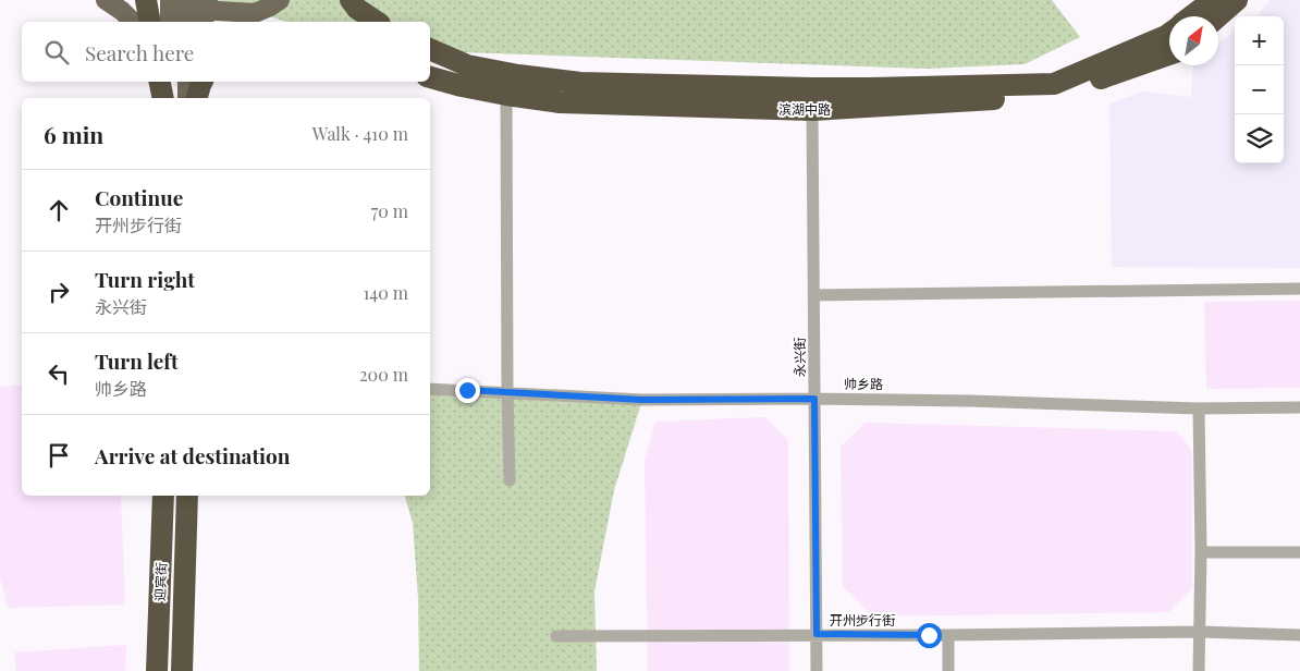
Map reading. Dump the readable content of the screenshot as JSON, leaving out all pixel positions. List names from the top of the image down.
{
  "streets": {
    "highway": ["滨湖中路", "迎宾街"],
    "street": ["永兴街", "帅乡路", "开州步行街"]
  },
  "crossings": [
    ["滨湖中路", "永兴街"],
    ["永兴街", "帅乡路"],
    ["永兴街", "开州步行街"]
  ],
  "north": "top right",
  "page": {
    "map_buttons": ["+", "−"],
    "search": "Search here",
    "heading": ["6 min", "Walk · 410 m"],
    "list": [
      ["Continue", "开州步行街", "70 m"],
      ["Turn right", "永兴街", "140 m"],
      ["Turn left", "帅乡路", "200 m"],
      "Arrive at destination"
    ]
  }
}
